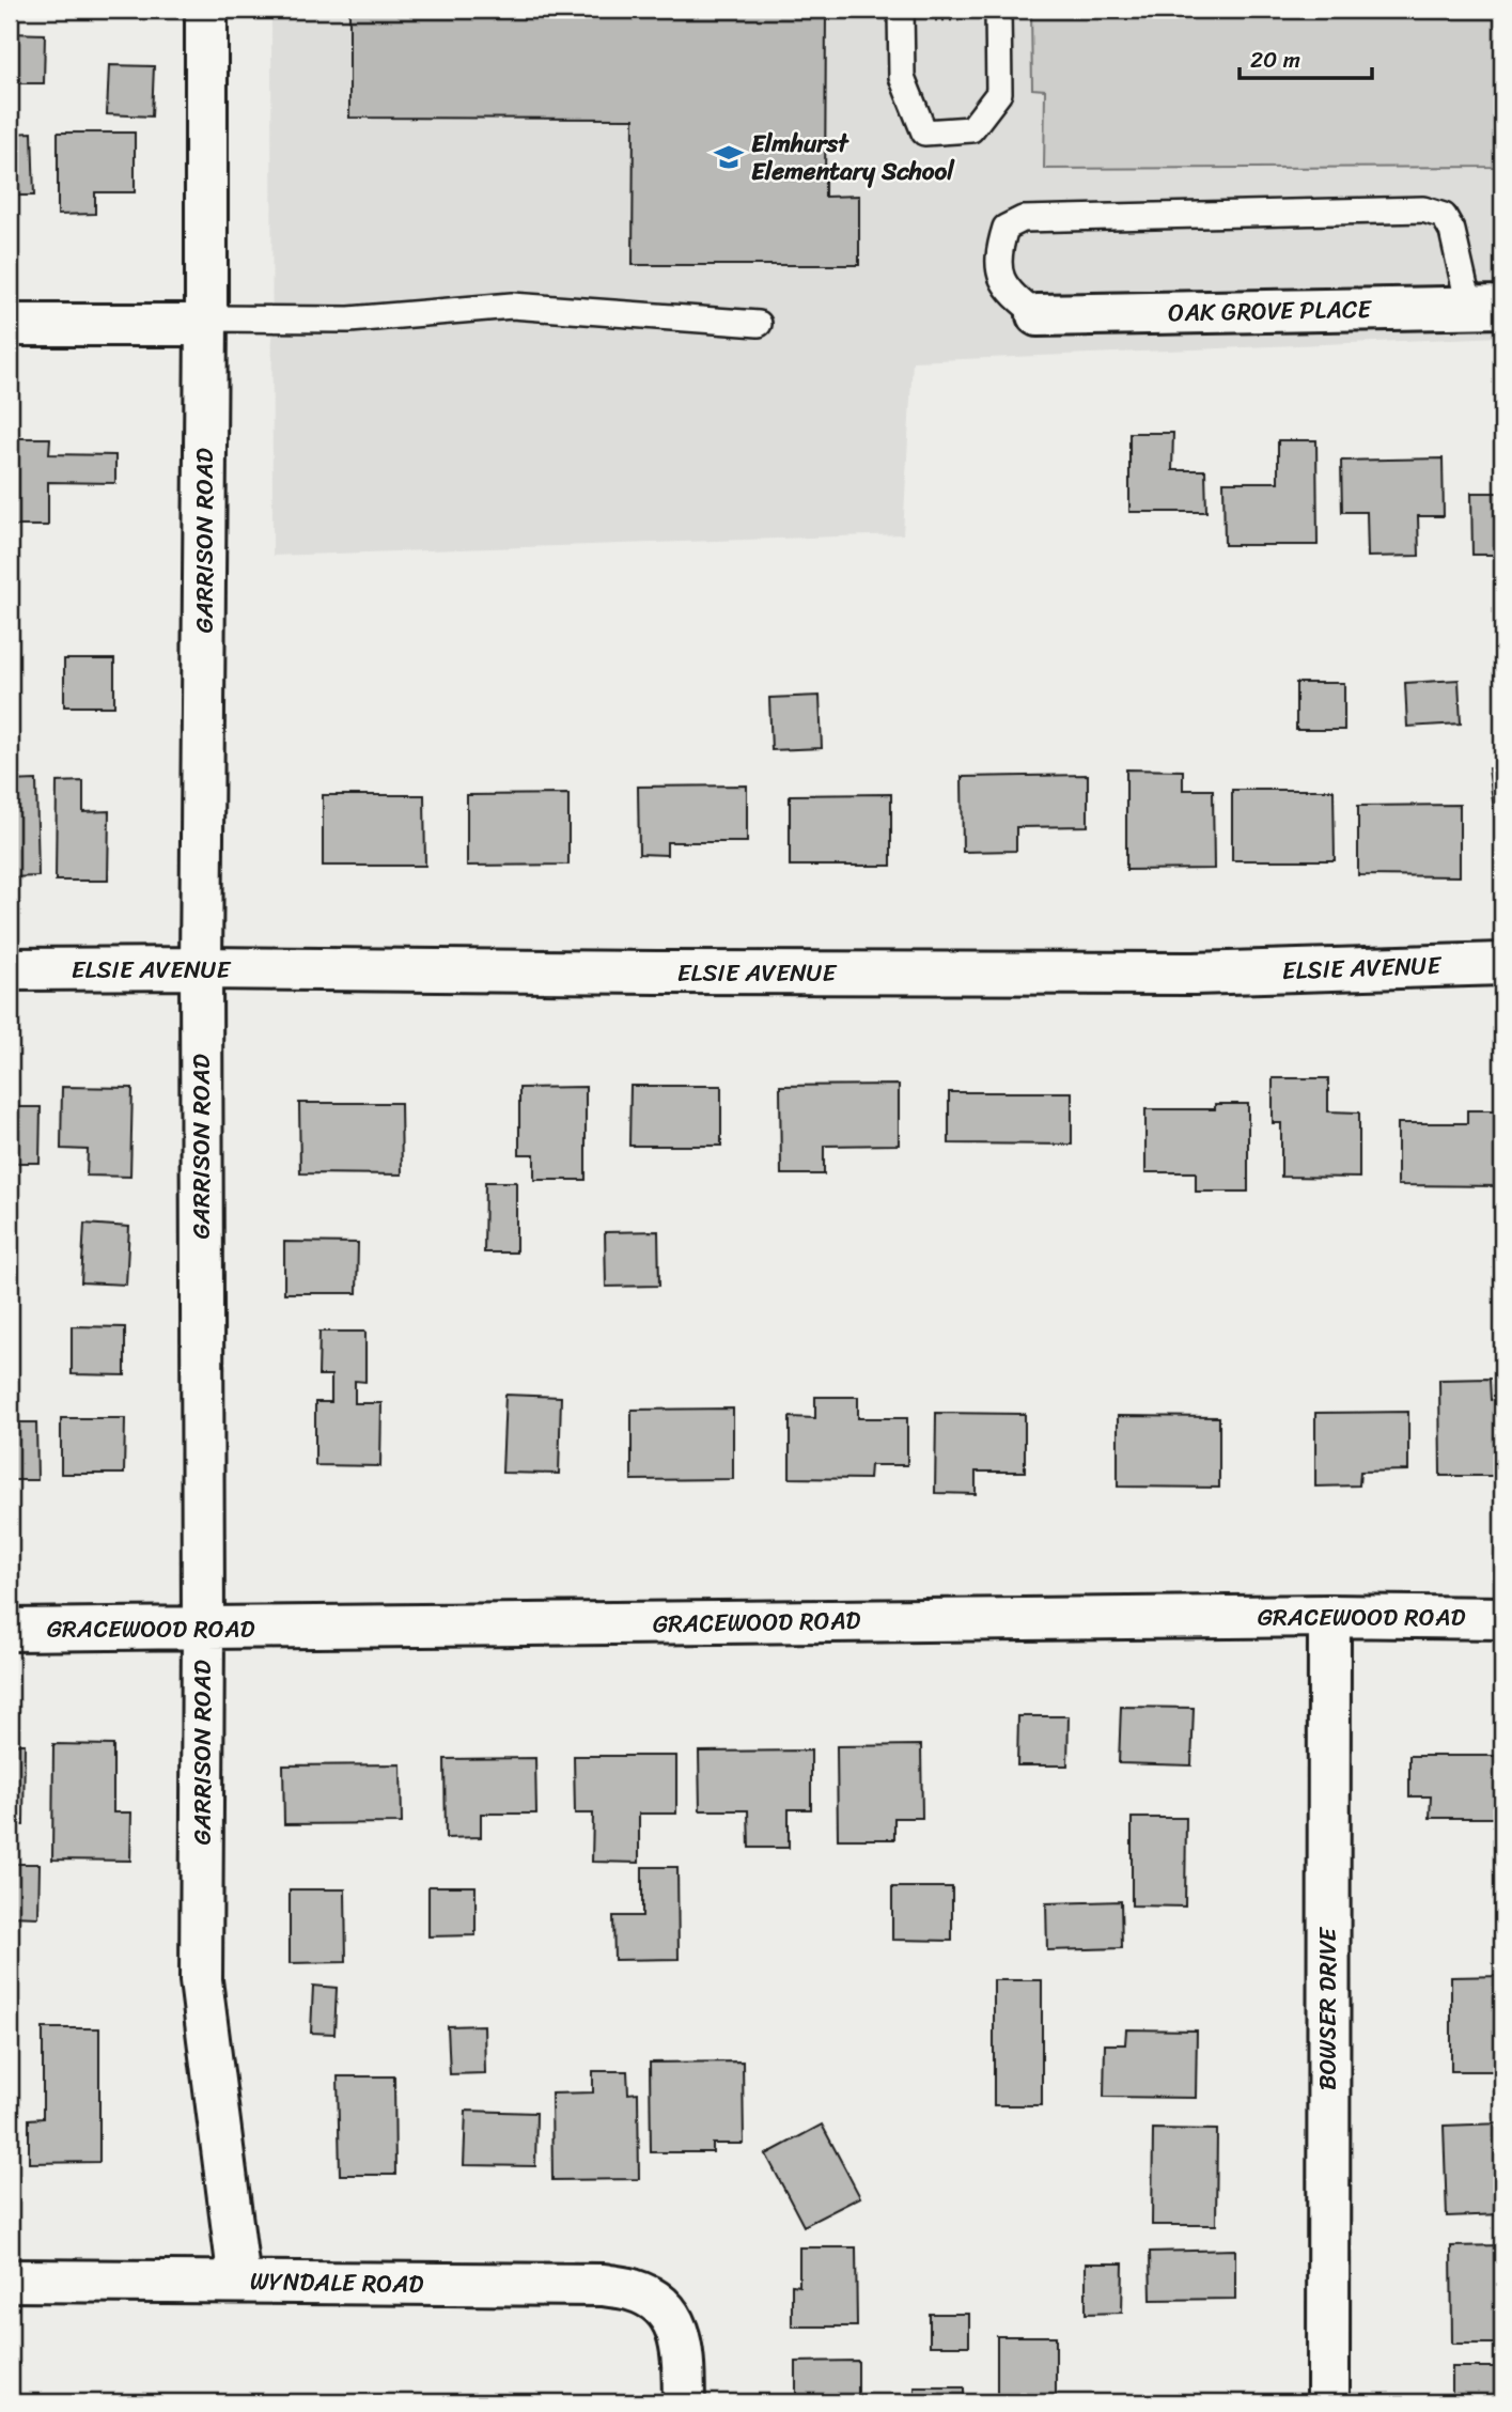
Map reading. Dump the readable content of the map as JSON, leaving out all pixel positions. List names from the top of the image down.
{
  "streets": {
    "street": [
      "OAK GROVE PLACE",
      "GARRISON ROAD",
      "ELSIE AVENUE",
      "GRACEWOOD ROAD",
      "BOWSER DRIVE",
      "WYNDALE ROAD"
    ]
  },
  "crossings": [
    ["GARRISON ROAD", "ELSIE AVENUE"],
    ["GARRISON ROAD", "GRACEWOOD ROAD"],
    ["GARRISON ROAD", "WYNDALE ROAD"],
    ["GRACEWOOD ROAD", "BOWSER DRIVE"]
  ],
  "places": {
    "school or university": ["Elmhurst Elementary School"]
  },
  "scale_bar": "20 m"
}
